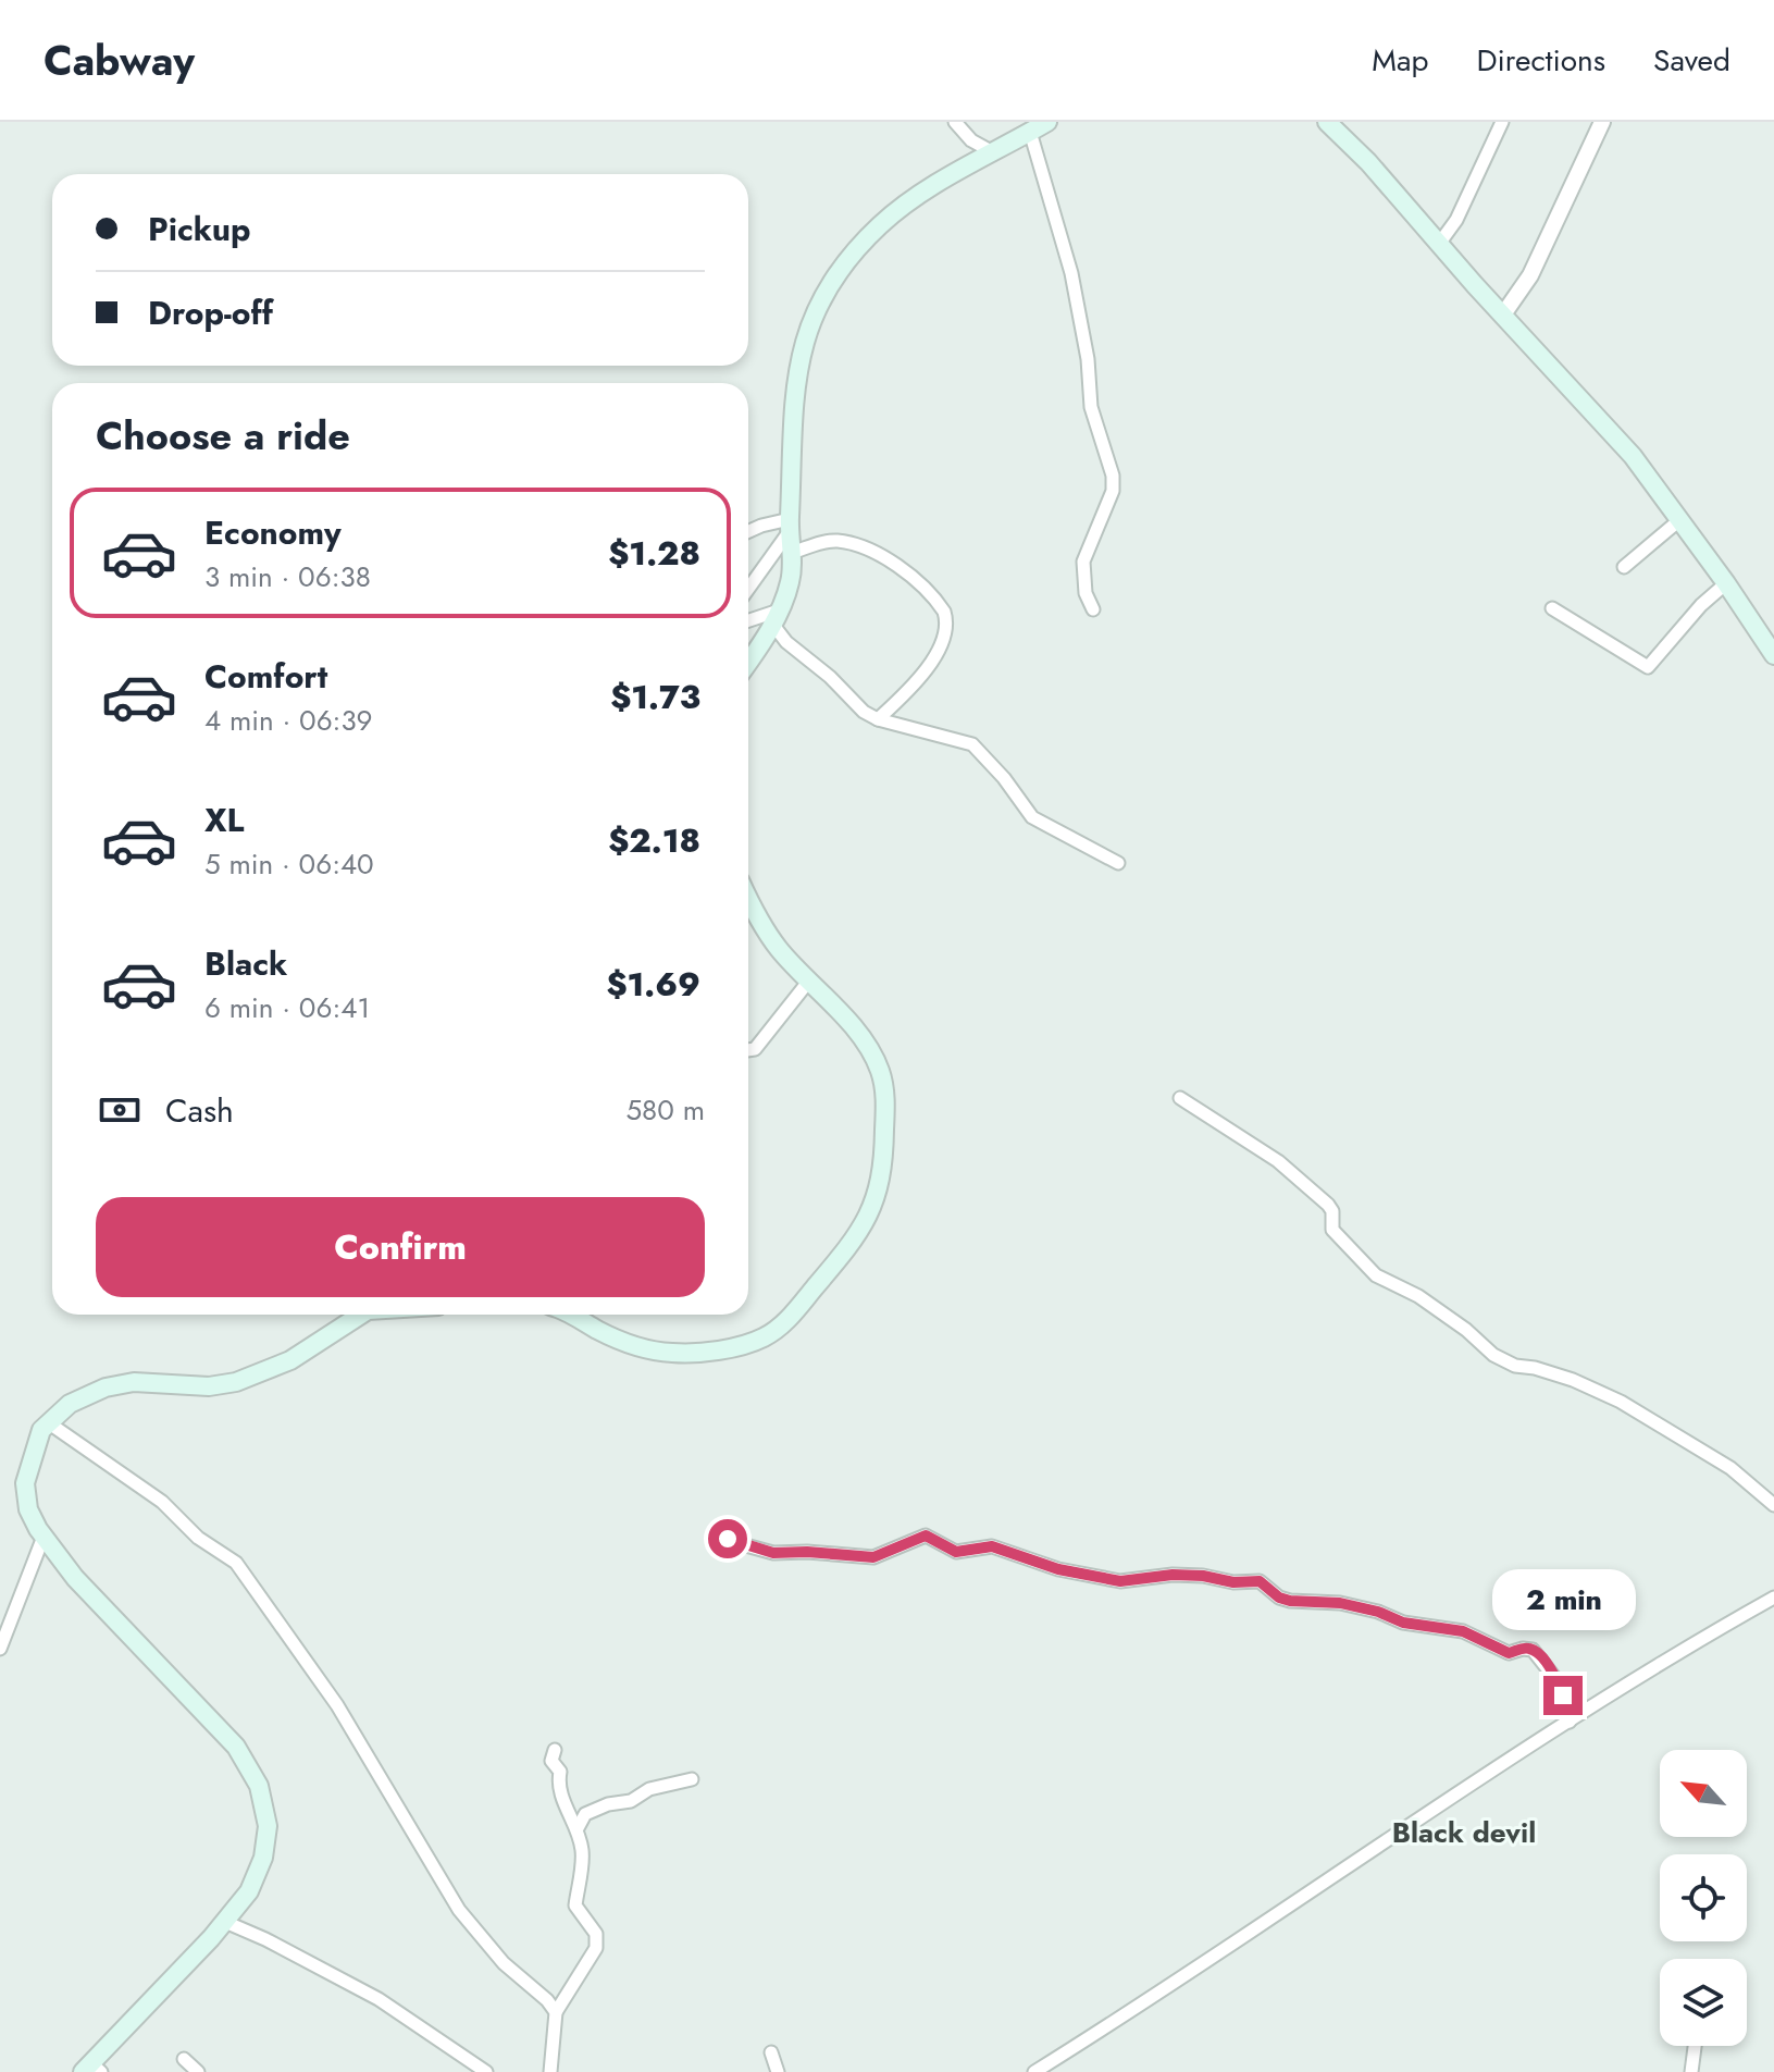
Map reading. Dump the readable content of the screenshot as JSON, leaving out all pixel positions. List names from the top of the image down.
{
  "districts": ["Black devil"],
  "north": "top left",
  "page": {
    "header": "Cabway",
    "nav": ["Map", "Directions", "Saved"],
    "banner": ["Pickup", "Drop-off"],
    "heading": "Choose a ride",
    "list": [
      {
        "name": "Economy",
        "note": "3 min · 06:38",
        "value": "$1.28"
      },
      {
        "name": "Comfort",
        "note": "4 min · 06:39",
        "value": "$1.73"
      },
      {
        "name": "XL",
        "note": "5 min · 06:40",
        "value": "$2.18"
      },
      {
        "name": "Black",
        "note": "6 min · 06:41",
        "value": "$1.69"
      }
    ],
    "pay": ["Cash", "580 m"],
    "buttons": "Confirm",
    "bubble": "2 min"
  }
}
